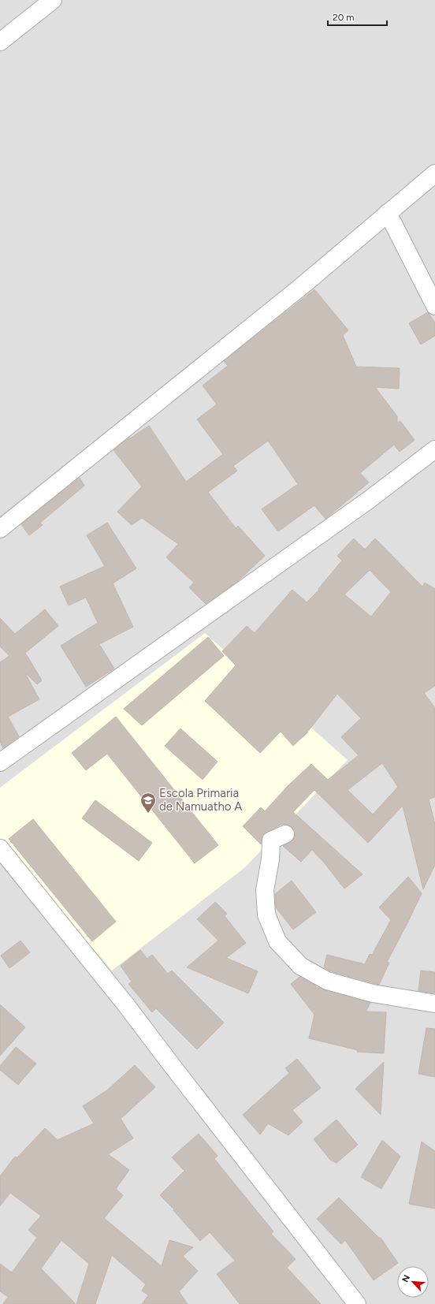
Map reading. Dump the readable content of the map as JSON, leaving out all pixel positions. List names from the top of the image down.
{
  "places": {
    "school or university": ["Escola Primaria de Namuatho A"]
  },
  "scale_bar": "20 m",
  "north": "top left"
}
